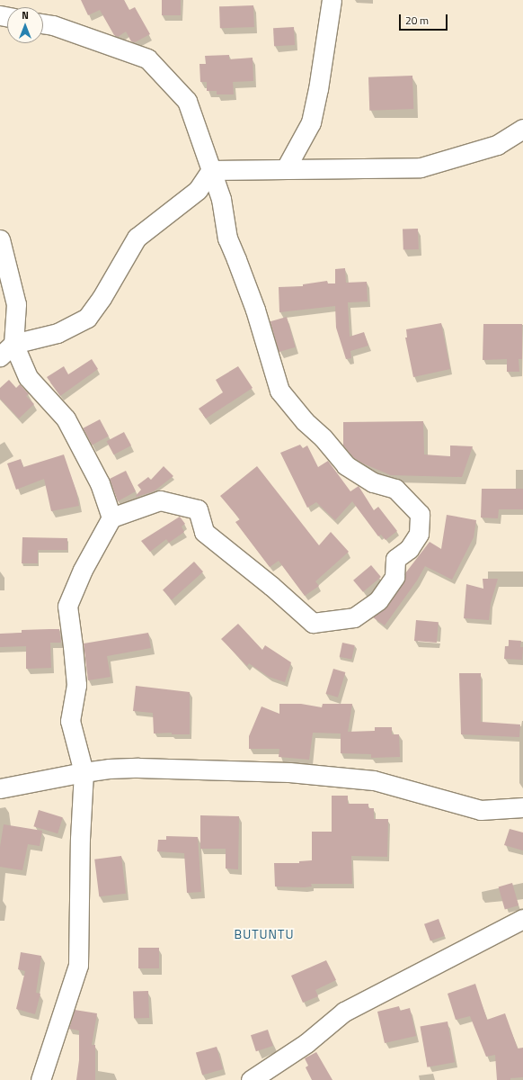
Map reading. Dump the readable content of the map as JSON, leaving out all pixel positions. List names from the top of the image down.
{
  "districts": ["BUTUNTU"],
  "scale_bar": "20 m",
  "north": "top"
}
